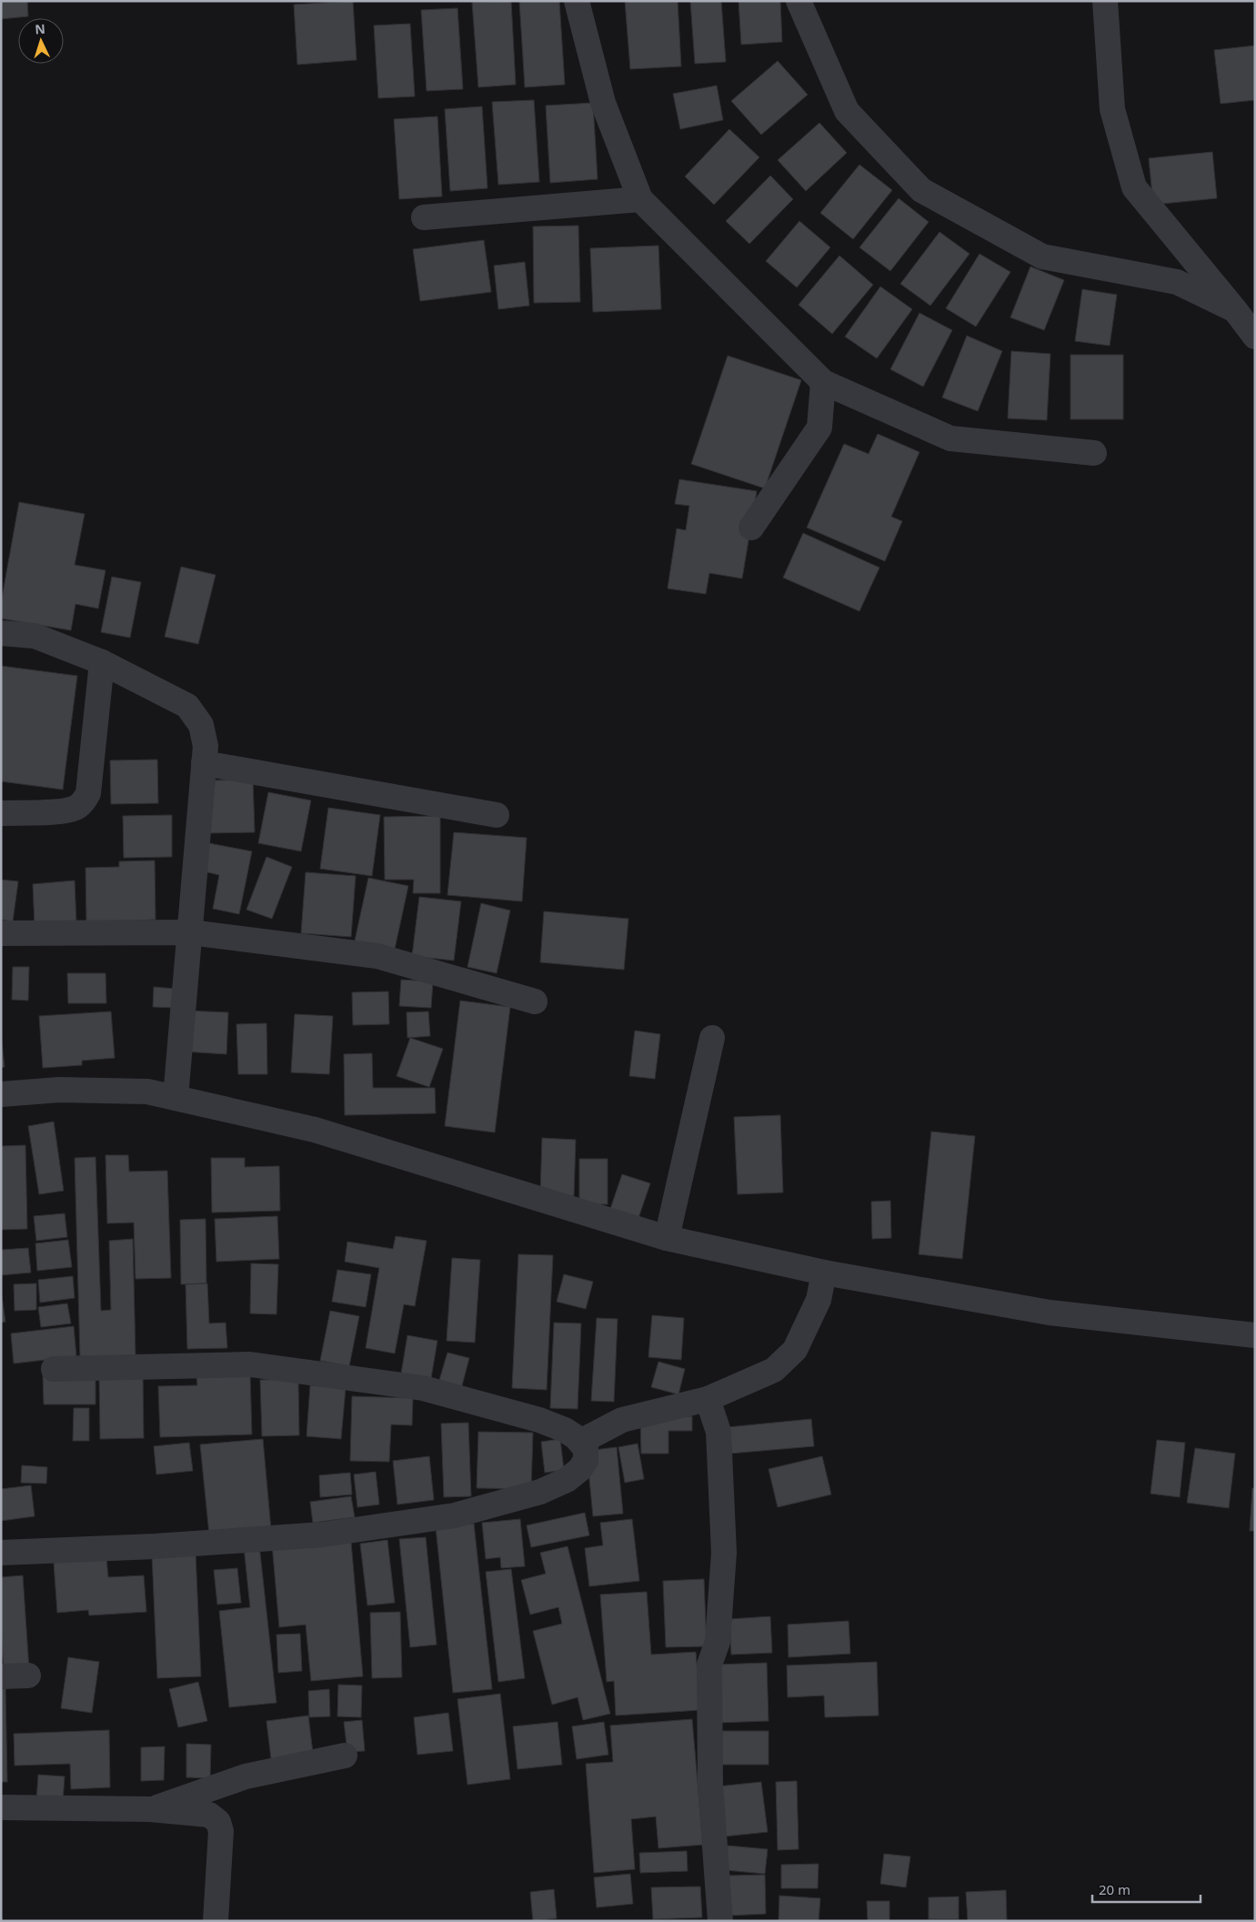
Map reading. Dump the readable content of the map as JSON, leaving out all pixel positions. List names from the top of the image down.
{
  "scale_bar": "20 m",
  "north": "top"
}
